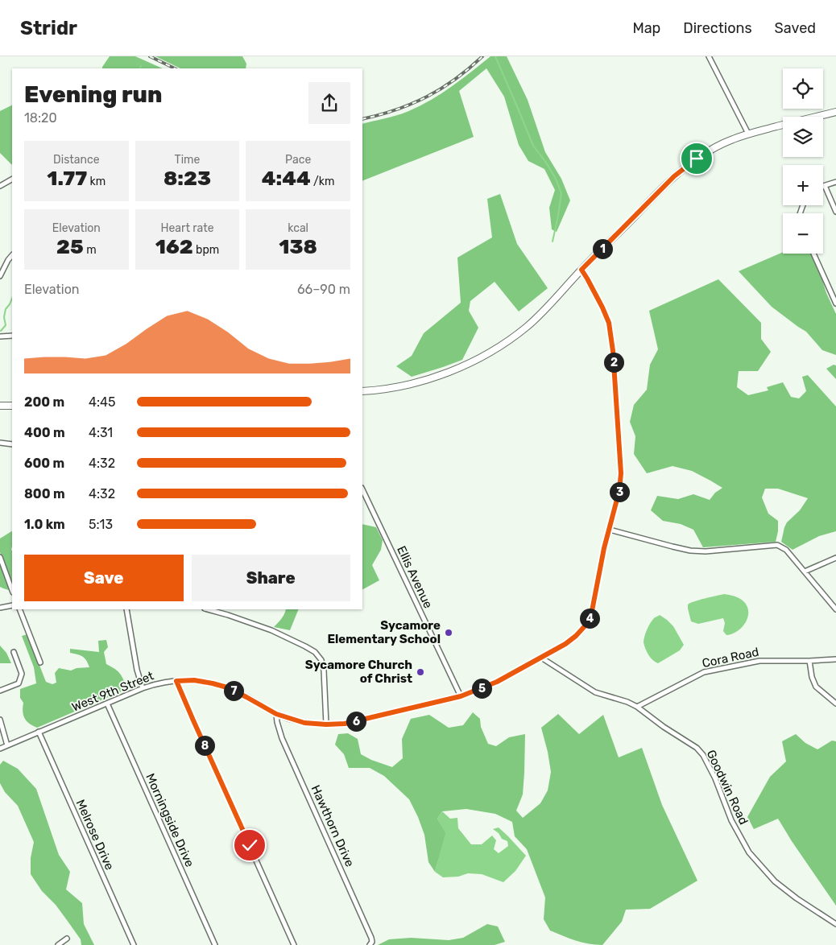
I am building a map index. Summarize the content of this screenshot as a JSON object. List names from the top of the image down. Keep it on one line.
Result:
{"streets":{"street":["Ellis Avenue","Cora Road","West 9th Street","Goodwin Road","Morningside Drive","Hawthorn Drive","Melrose Drive"]},"crossings":[["Ellis Avenue","West 9th Street"],["Cora Road","Goodwin Road"],["West 9th Street","Goodwin Road"],["West 9th Street","Morningside Drive"],["West 9th Street","Hawthorn Drive"],["West 9th Street","Melrose Drive"]],"places":["Sycamore Elementary School","Sycamore Church of Christ"],"page":{"header":"Stridr","nav":["Map","Directions","Saved"],"map_buttons":["+","−"],"heading":["Evening run","18:20"],"stats":[["Distance","1.77 km"],["Time","8:23"],["Pace","4:44 /km"],["Elevation","25 m"],["Heart rate","162 bpm"],["kcal","138"]],"pins":["1","2","3","4","5","7","6","8"],"chart":["Elevation","66–90 m"],"list":[{"name":"200 m","note":"4:45"},{"name":"400 m","note":"4:31"},{"name":"600 m","note":"4:32"},{"name":"800 m","note":"4:32"},{"name":"1.0 km","note":"5:13"}],"buttons":["Save","Share"]}}
